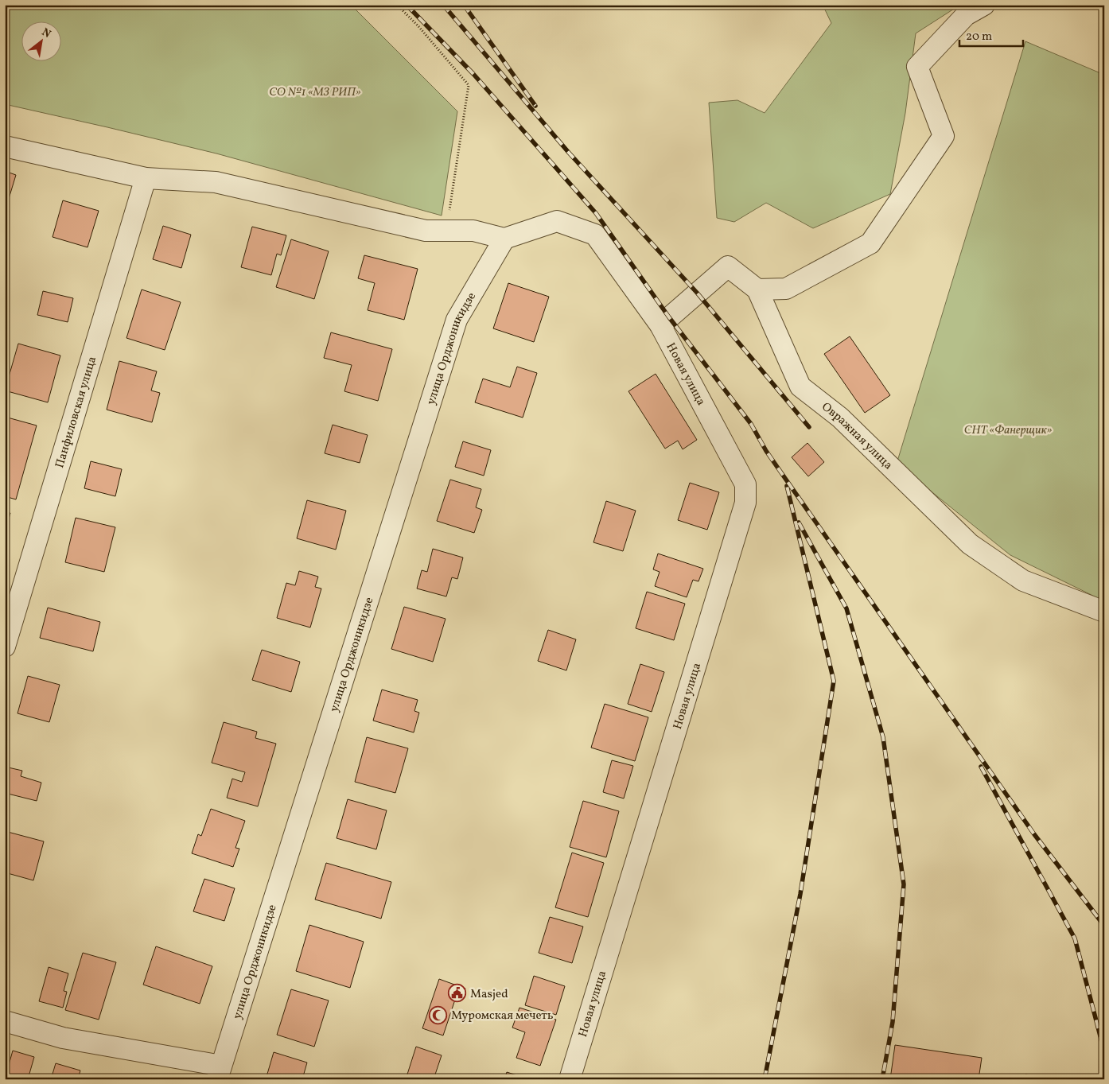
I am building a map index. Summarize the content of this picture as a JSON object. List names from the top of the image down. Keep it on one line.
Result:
{"streets":{"street":["улица Орджоникидзе","Новая улица","Панфиловская улица","Овражная улица"]},"crossings":[["улица Орджоникидзе","Новая улица"],["Новая улица","Овражная улица"]],"parks":["СО №1 «МЗ РИП»","СНТ «Фанерщик»"],"places":{"public building":["Masjed"],"mosque":["Муромская мечеть"]},"scale_bar":"20 m","north":"top right"}
